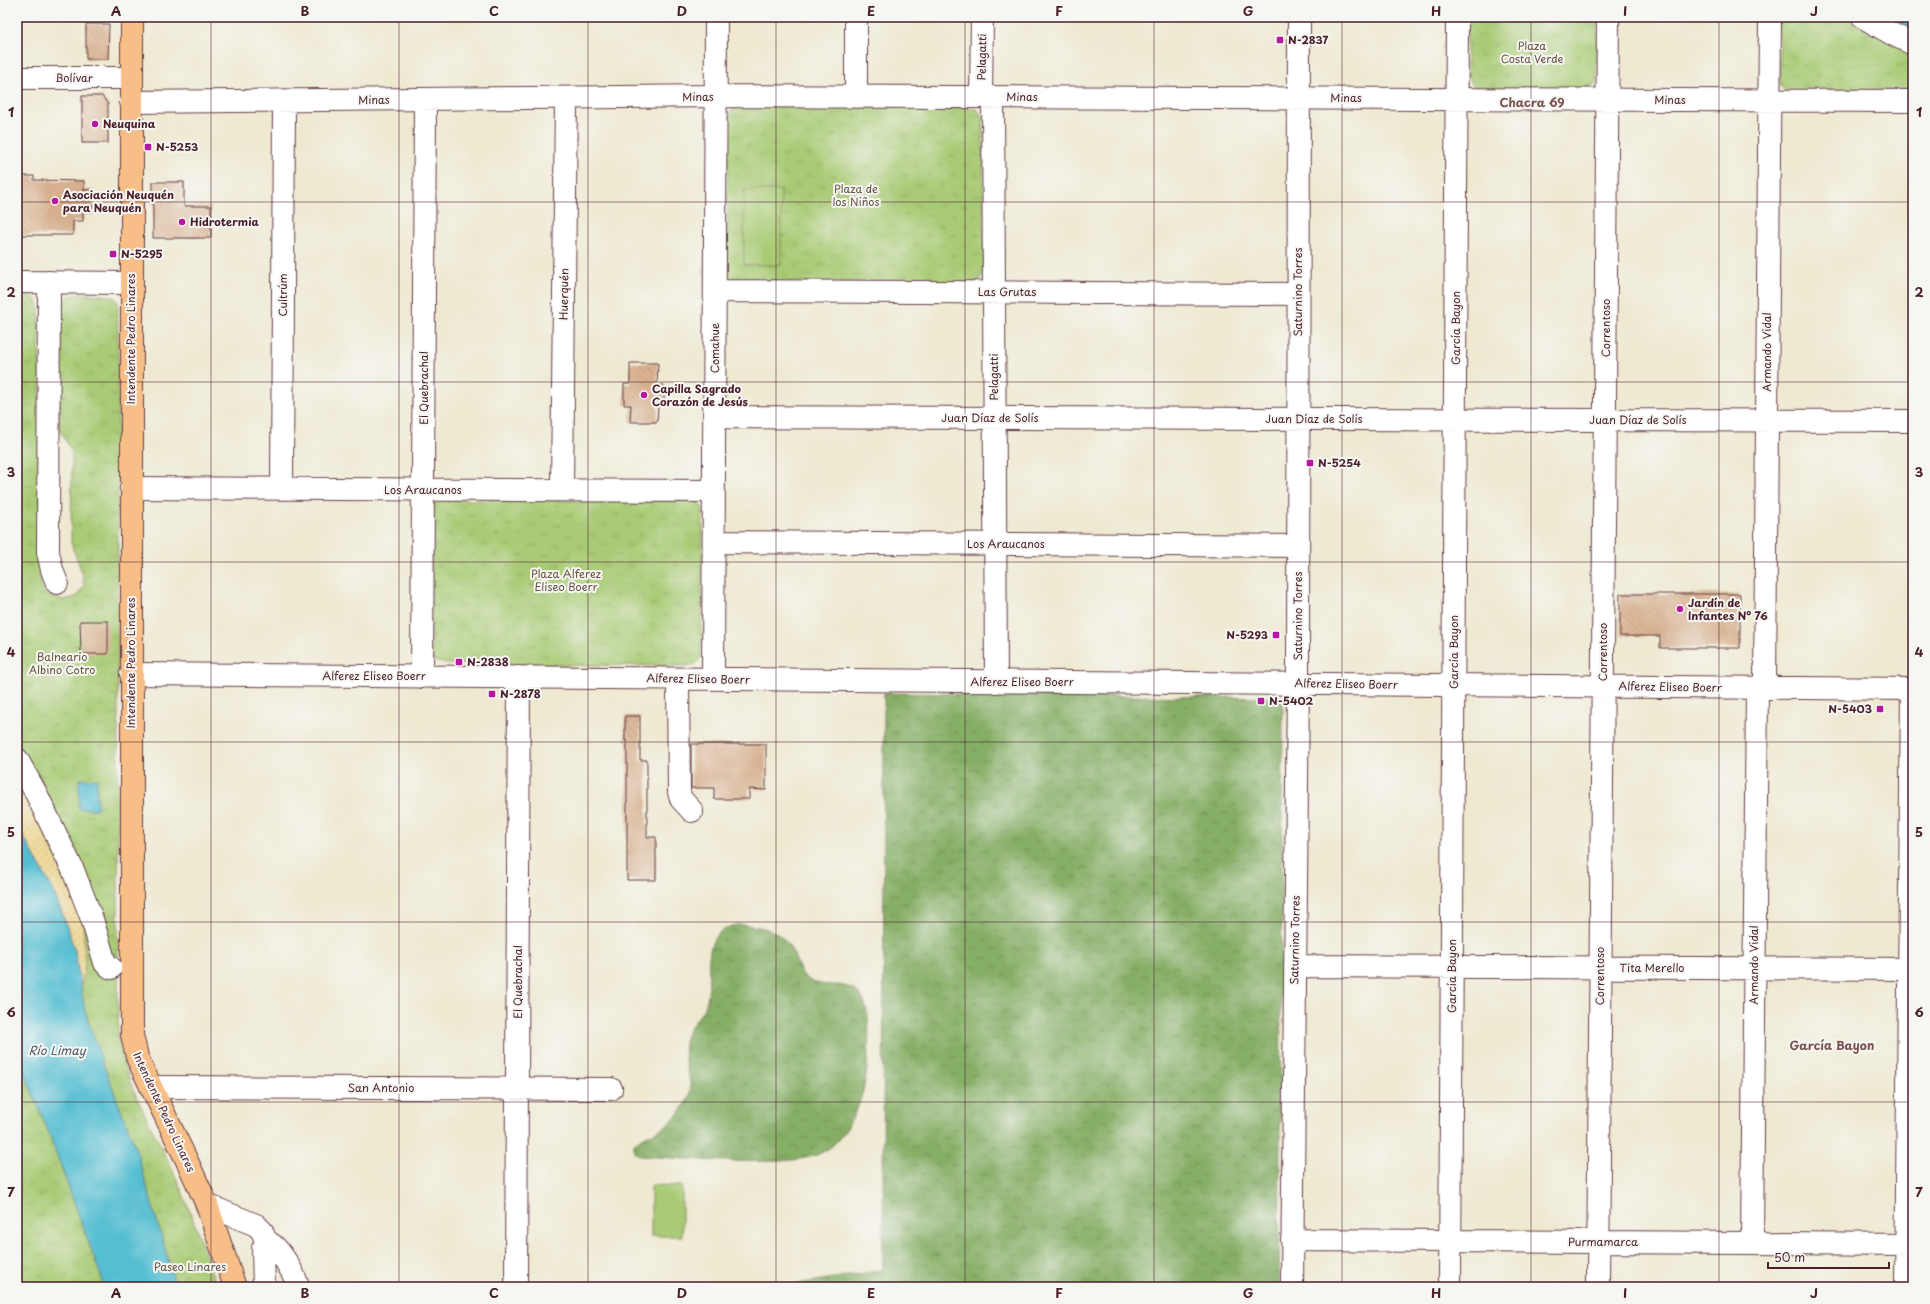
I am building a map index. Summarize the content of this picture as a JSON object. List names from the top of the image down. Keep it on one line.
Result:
{"streets":{"main road":["Intendente Pedro Linares"],"street":["Pelagatti","Bolívar","Minas","Las Grutas","Saturnino Torres","Huerquén","Cultrúm","García Bayon","Correntoso","Comahue","Armando Vidal","El Quebrachal","Juan Díaz de Solís","Los Araucanos","Alferez Eliseo Boerr","Tita Merello","San Antonio","Purmamarca"]},"crossings":[["Pelagatti","Minas"],["Pelagatti","Las Grutas"],["Pelagatti","Juan Díaz de Solís"],["Pelagatti","Los Araucanos"],["Pelagatti","Alferez Eliseo Boerr"],["Bolívar","Intendente Pedro Linares"],["Minas","Saturnino Torres"],["Minas","Huerquén"],["Minas","Cultrúm"],["Minas","García Bayon"],["Minas","Correntoso"],["Minas","Intendente Pedro Linares"],["Minas","Comahue"],["Minas","Armando Vidal"],["Minas","El Quebrachal"],["Las Grutas","Saturnino Torres"],["Las Grutas","Comahue"],["Saturnino Torres","Juan Díaz de Solís"],["Saturnino Torres","Los Araucanos"],["Saturnino Torres","Alferez Eliseo Boerr"],["Saturnino Torres","Tita Merello"],["Saturnino Torres","Purmamarca"],["Huerquén","Los Araucanos"],["Cultrúm","Los Araucanos"],["García Bayon","Juan Díaz de Solís"],["García Bayon","Alferez Eliseo Boerr"],["García Bayon","Tita Merello"],["García Bayon","Purmamarca"],["Correntoso","Juan Díaz de Solís"],["Correntoso","Alferez Eliseo Boerr"],["Correntoso","Tita Merello"],["Correntoso","Purmamarca"],["Intendente Pedro Linares","Los Araucanos"],["Intendente Pedro Linares","Alferez Eliseo Boerr"],["Intendente Pedro Linares","San Antonio"],["Comahue","Juan Díaz de Solís"],["Comahue","Los Araucanos"],["Comahue","Alferez Eliseo Boerr"],["Armando Vidal","Juan Díaz de Solís"],["Armando Vidal","Alferez Eliseo Boerr"],["Armando Vidal","Tita Merello"],["Armando Vidal","Purmamarca"],["El Quebrachal","Los Araucanos"],["El Quebrachal","Alferez Eliseo Boerr"],["El Quebrachal","San Antonio"]],"districts":["Chacra 69","García Bayon"],"water":["Río Limay"],"parks":["Plaza Costa Verde","Plaza de los Niños","Plaza Alferez Eliseo Boerr","Balneario Albino Cotro","Paseo Linares"],"places":{"transit":["N-2837","N-5253","N-5295","N-5254","N-5293","N-2838","N-2878","N-5402","N-5403"],"other":["Neuquina","Asociación Neuquén para Neuquén","Hidrotermia","Capilla Sagrado Corazón de Jesús","Jardín de Infantes N° 76"]},"scale_bar":"50 m","grid":{"columns":["A","B","C","D","E","F","G","H","I","J"],"rows":["1","2","3","4","5","6","7"]}}
